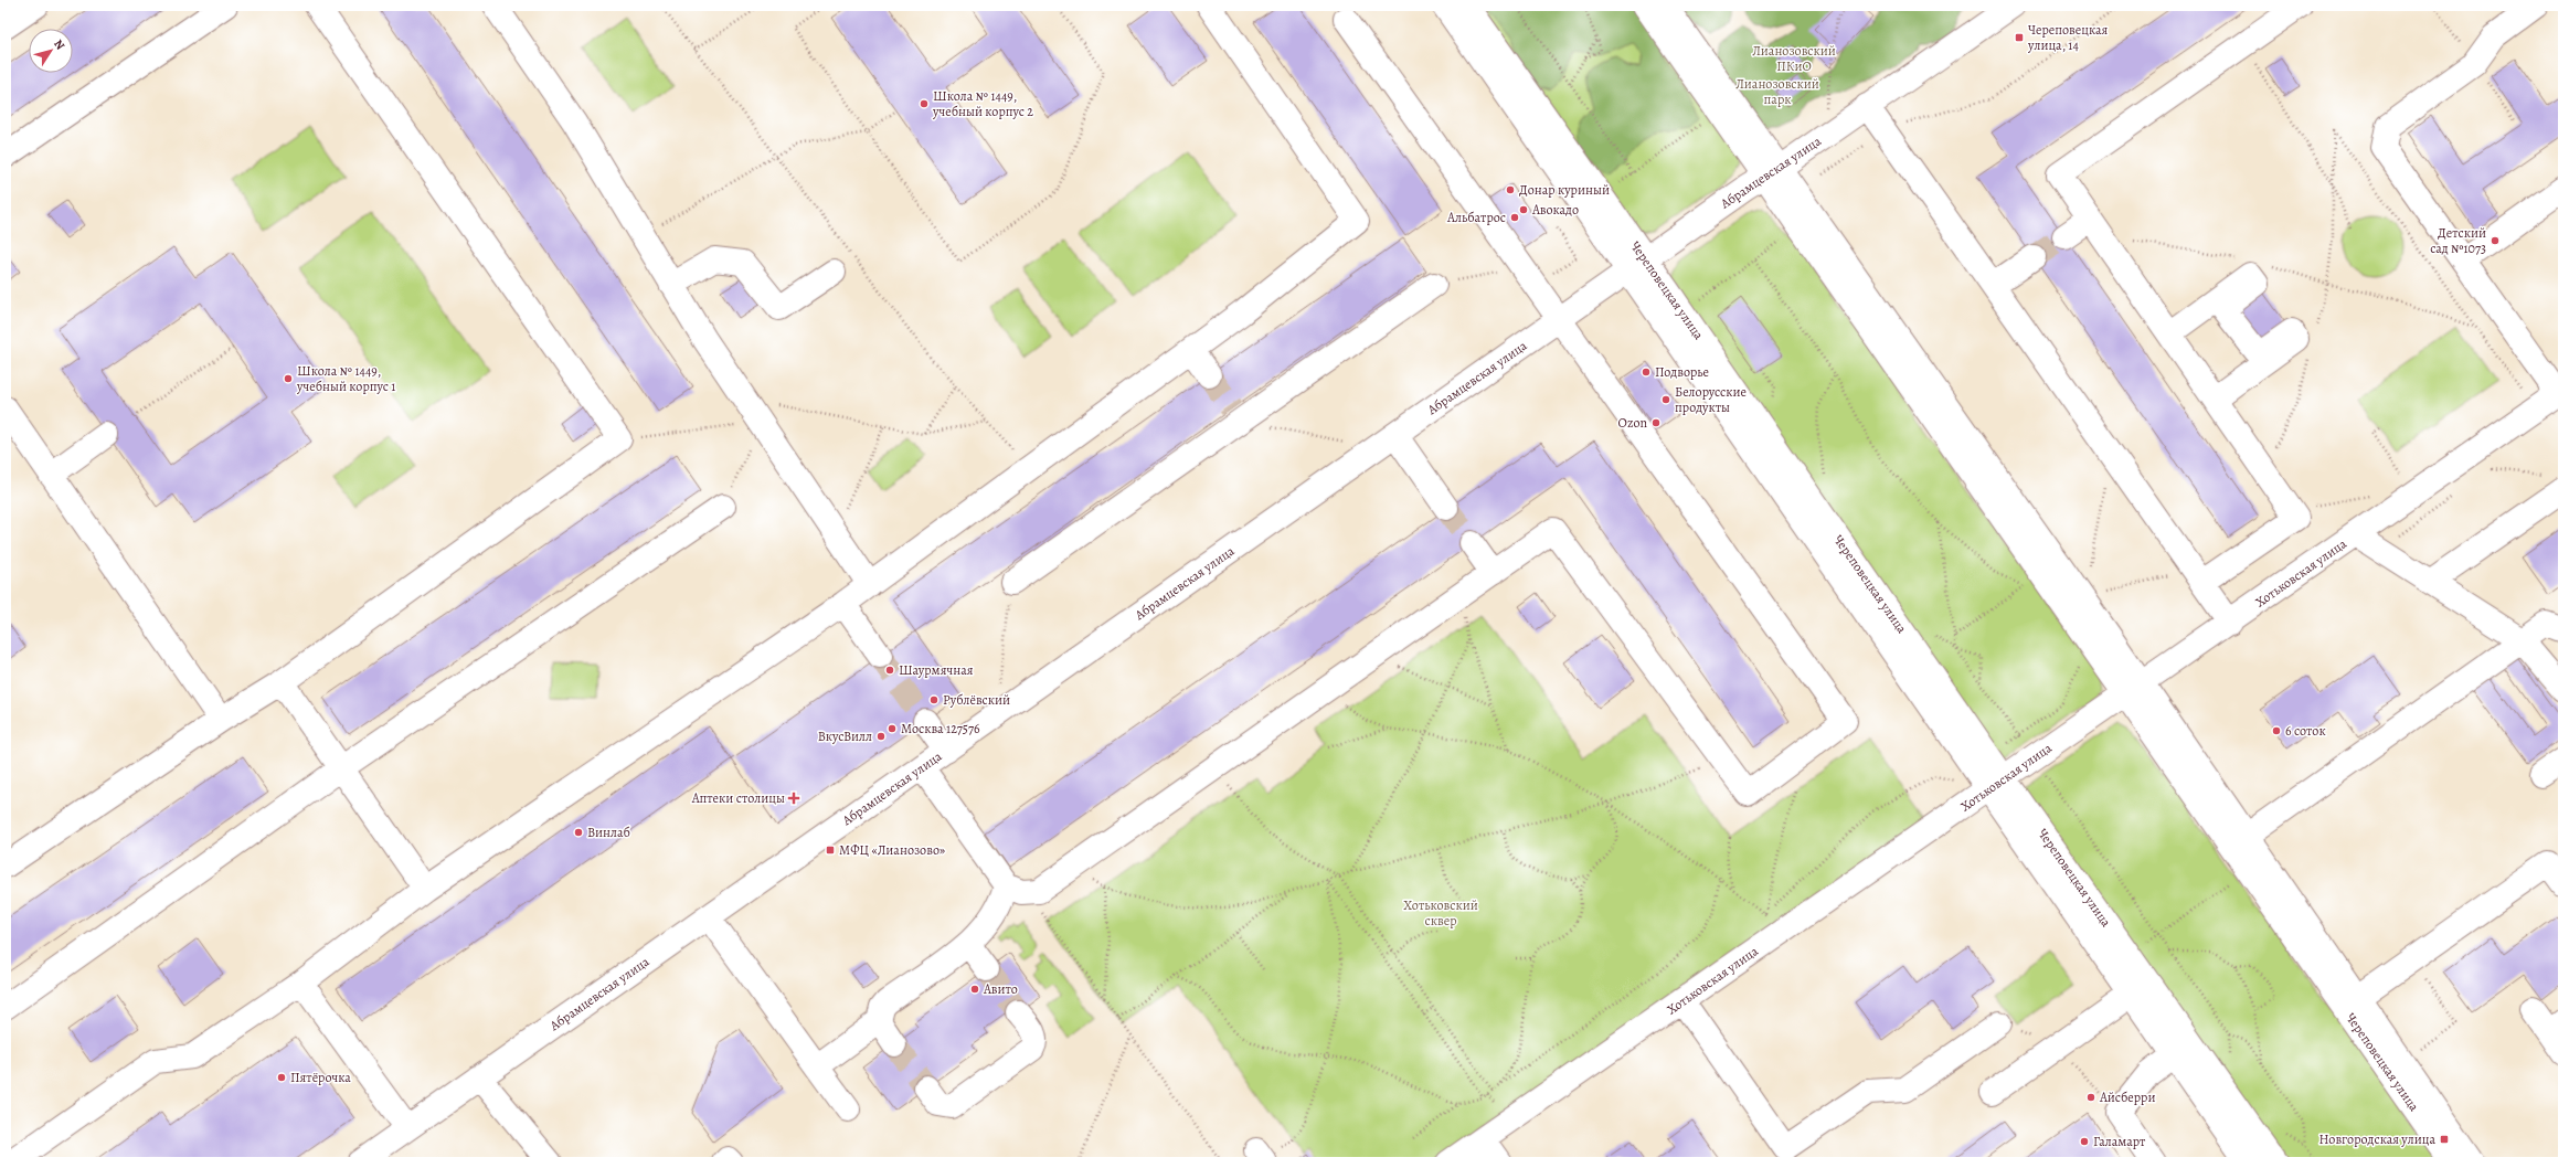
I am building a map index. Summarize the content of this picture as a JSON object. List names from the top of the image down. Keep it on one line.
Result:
{"streets":{"street":["Абрамцевская улица","Череповецкая улица","Хотьковская улица"]},"crossings":[["Абрамцевская улица","Череповецкая улица"],["Череповецкая улица","Хотьковская улица"]],"parks":["Лианозовский ПКиО","Лианозовский парк","Хотьковский сквер"],"places":{"transit":["Череповецкая улица, 14","МФЦ «Лианозово»","Новгородская улица"],"other":["Школа № 1449, учебный корпус 2","Донар куриный","Авокадо","Альбатрос","Детский сад №1073","Подворье","Школа № 1449, учебный корпус 1","Белорусские продукты","Ozon","Шаурмячная","Рублёвский","Москва 127576","6 соток","ВкусВилл","Винлаб","Авито","Пятёрочка","Айсберри","Галамарт"],"health":["Аптеки столицы"]},"north":"top right"}
